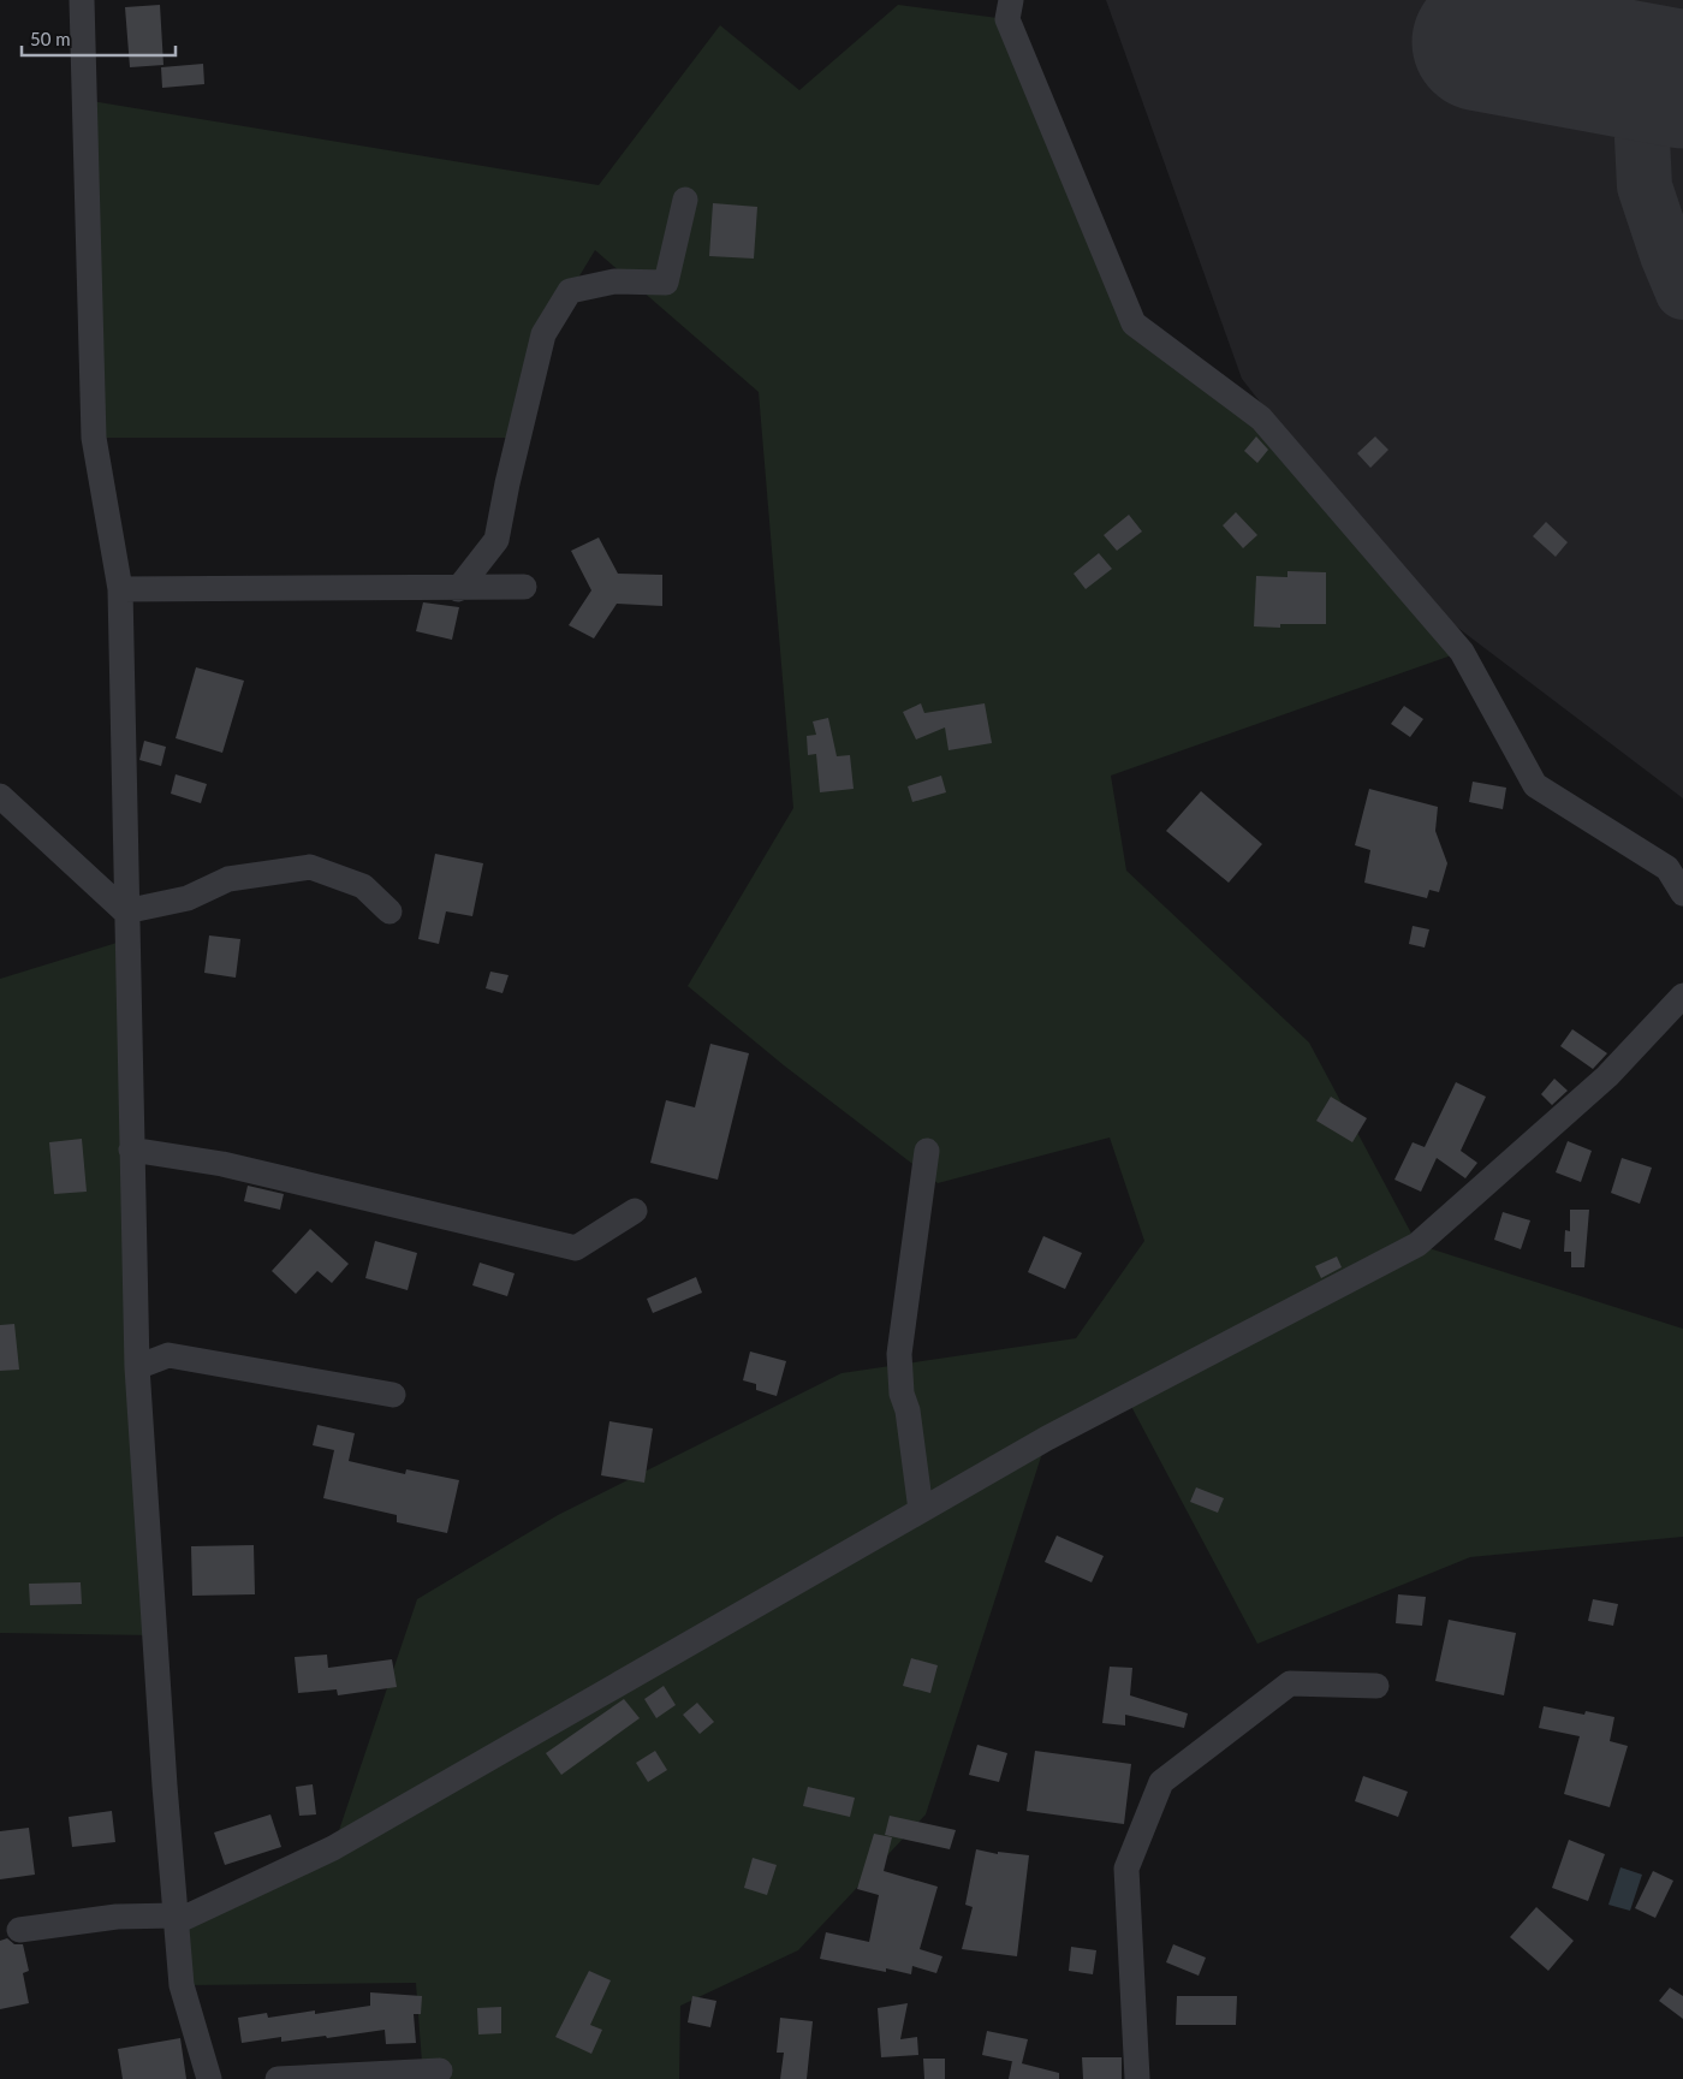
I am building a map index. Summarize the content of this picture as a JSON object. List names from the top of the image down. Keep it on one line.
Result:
{"scale_bar":"50 m"}
